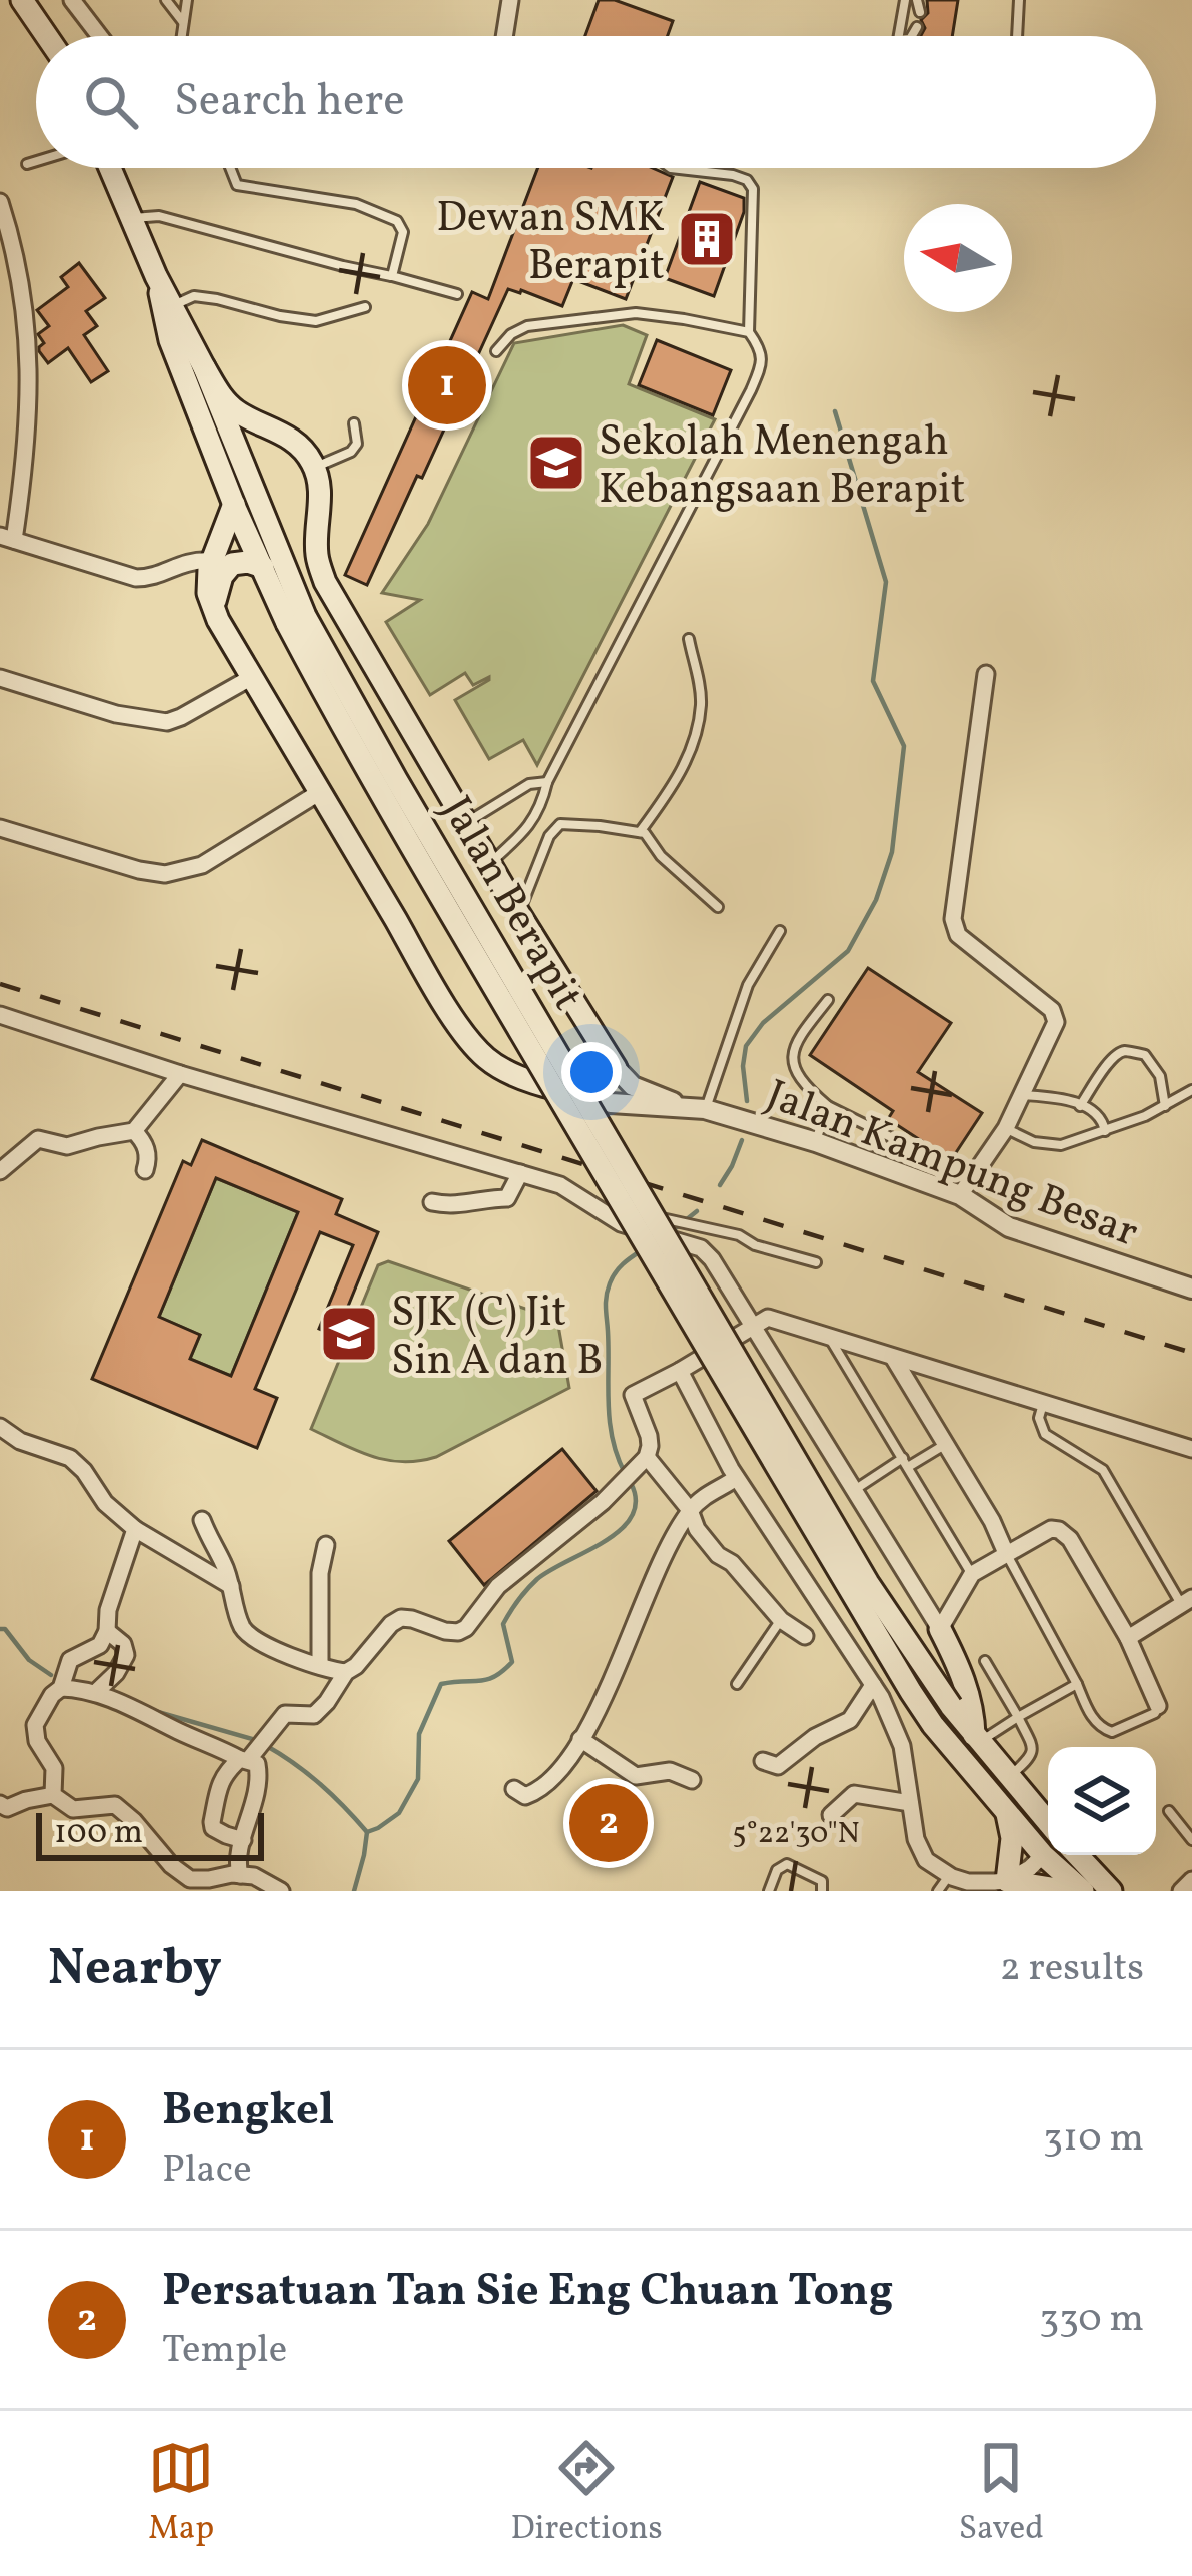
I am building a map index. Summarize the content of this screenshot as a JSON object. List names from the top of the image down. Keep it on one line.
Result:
{"streets":{"main road":["Jalan Berapit"],"street":["Jalan Kampung Besar"]},"places":{"building":["Dewan SMK Berapit"],"school or university":["Sekolah Menengah Kebangsaan Berapit","SJK (C) Jit Sin A dan B"]},"scale_bar":"100 m","north":"left","page":{"search":"Search here","pins":["1","2"],"scale":"100 m","heading":["Nearby","2 results"],"list":[{"mark":"1","name":"Bengkel","note":"Place","value":"310 m"},{"mark":"2","name":"Persatuan Tan Sie Eng Chuan Tong","note":"Temple","value":"330 m"}],"nav":["Map","Directions","Saved"]},"coordinates":["5°22'30\"N"]}
